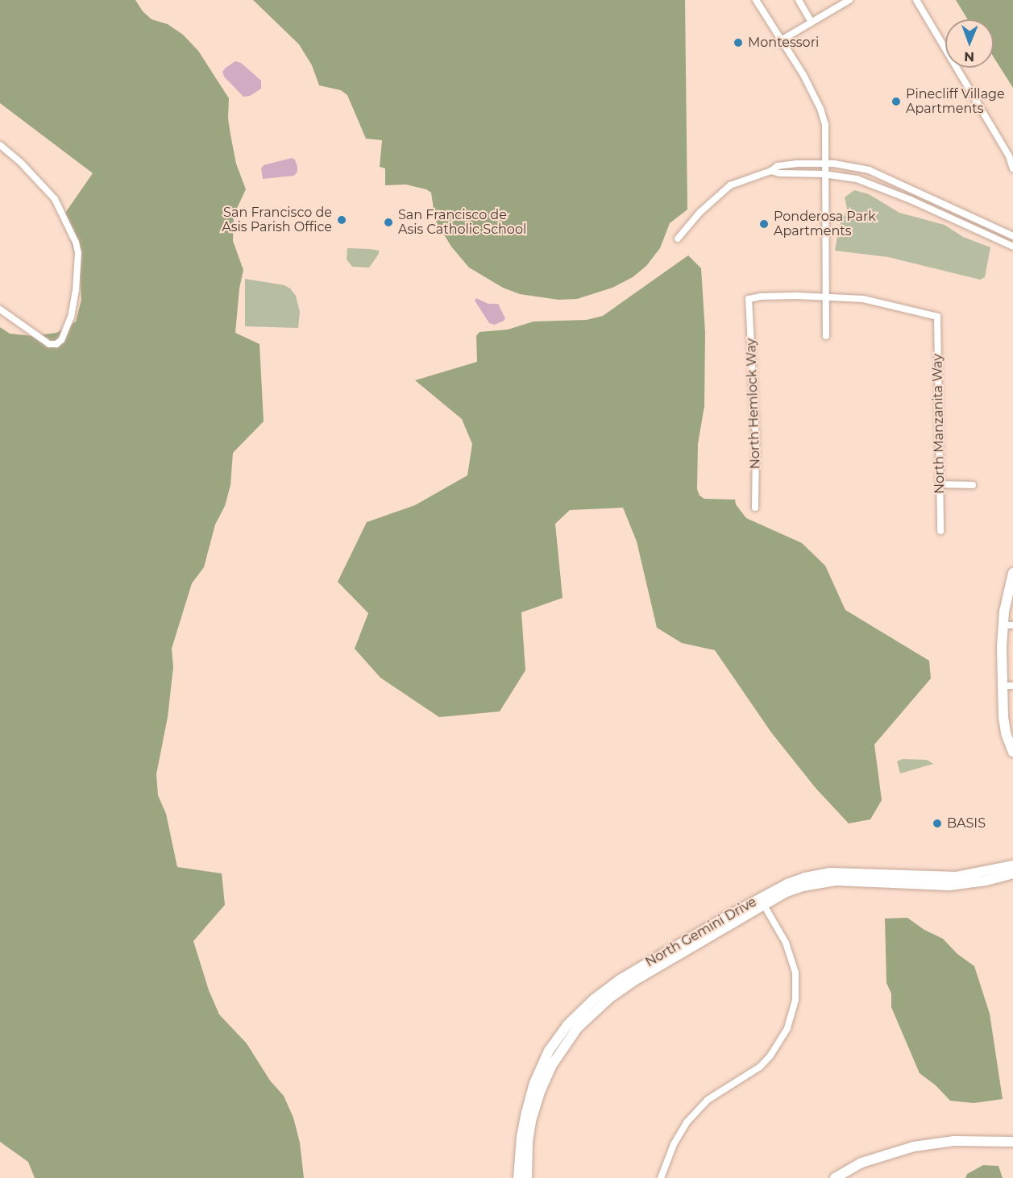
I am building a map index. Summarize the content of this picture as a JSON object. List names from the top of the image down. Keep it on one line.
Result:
{"streets":{"street":["North Hemlock Way","North Manzanita Way","North Gemini Drive"]},"crossings":[["North Hemlock Way","North Manzanita Way"]],"places":["Montessori","Pinecliff Village Apartments","San Francisco de Asis Parish Office","San Francisco de Asis Catholic School","Ponderosa Park Apartments","BASIS"],"north":"bottom"}
